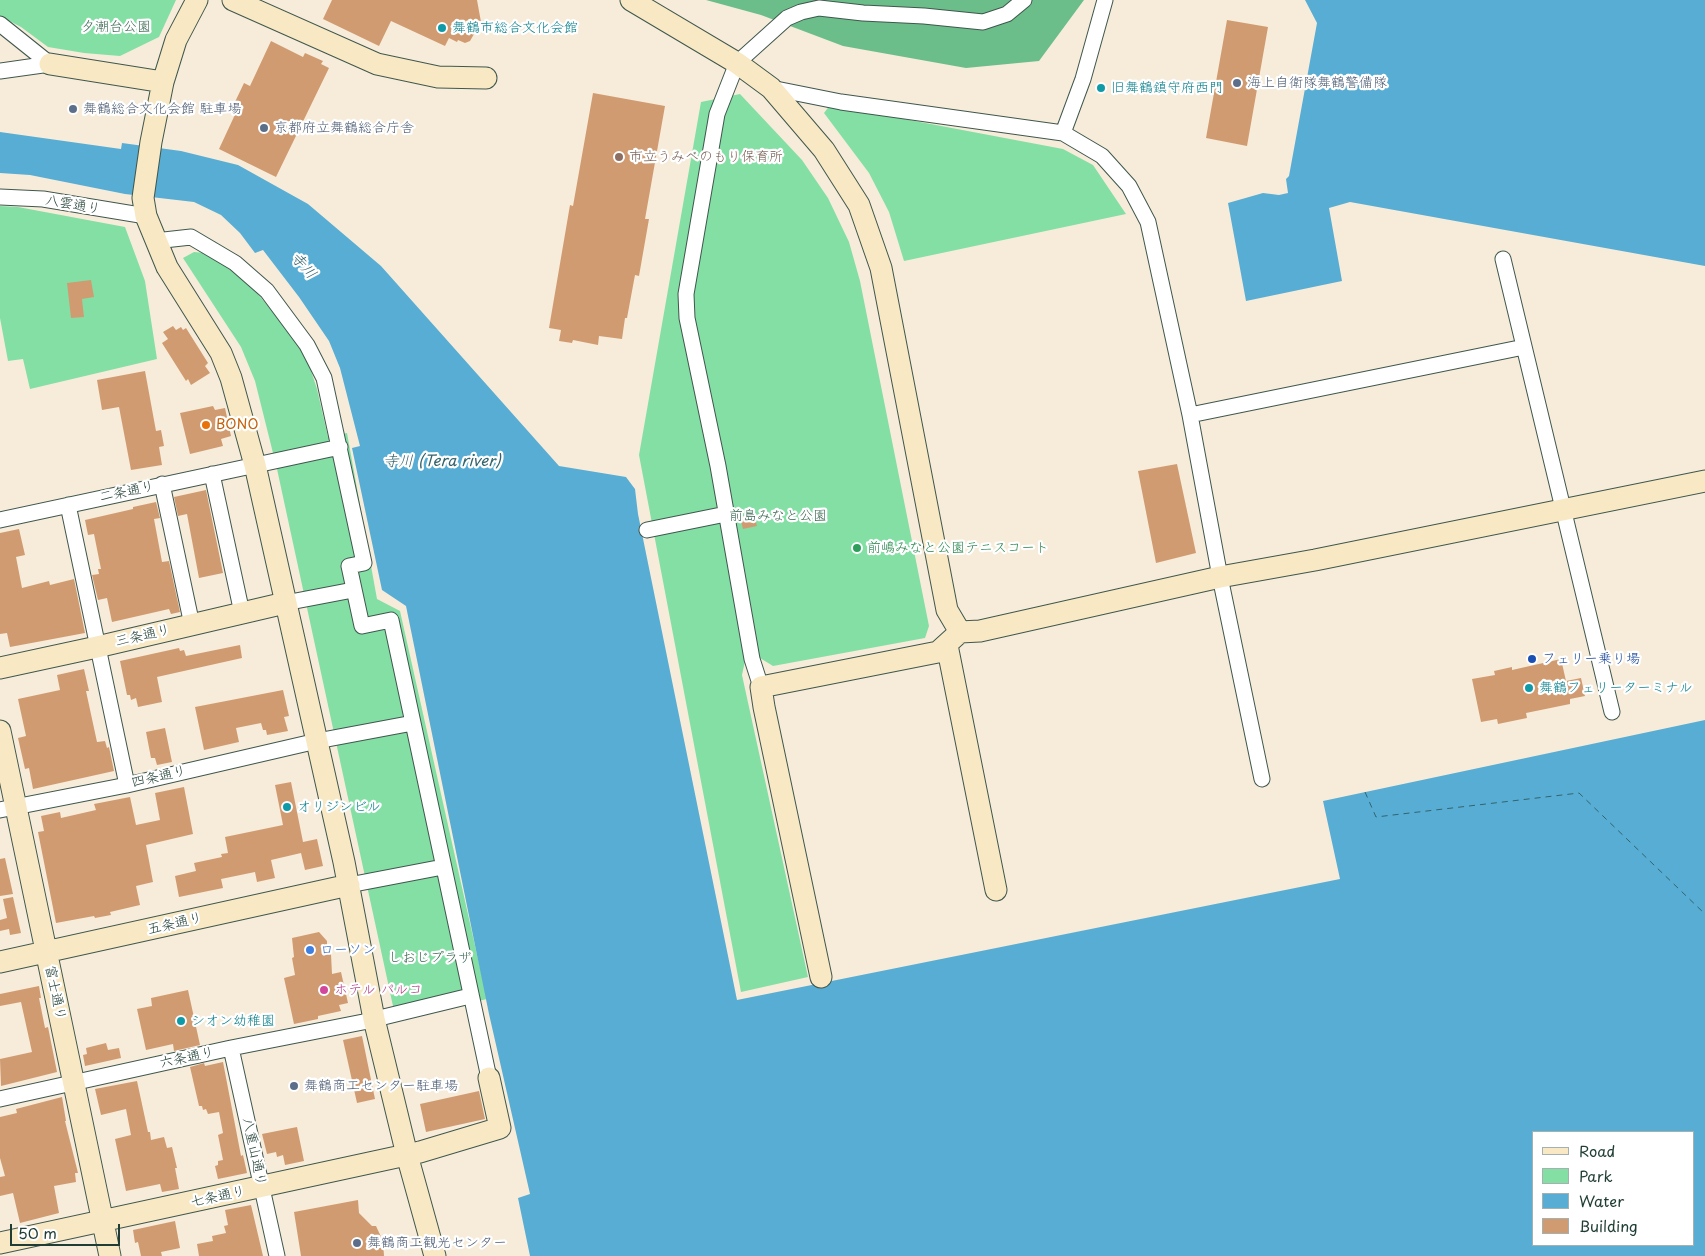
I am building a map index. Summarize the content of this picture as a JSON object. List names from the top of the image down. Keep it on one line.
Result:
{"streets":{"street":["八雲通り","二条通り","三条通り","四条通り","五条通り","富士通り","六条通り","八重山通り","七条通り"]},"crossings":[["四条通り","富士通り"],["五条通り","富士通り"],["富士通り","六条通り"],["富士通り","七条通り"],["六条通り","八重山通り"],["八重山通り","七条通り"]],"water":["寺川","寺川 (Tera river)"],"parks":["夕潮台公園","前島みなと公園","しおじプラザ"],"places":["舞鶴市総合文化会館","海上自衛隊舞鶴警備隊","旧舞鶴鎮守府西門","舞鶴総合文化会館 駐車場","京都府立舞鶴総合庁舎","市立うみべのもり保育所","BONO","前嶋みなと公園テニスコート","フェリー乗り場","舞鶴フェリーターミナル","オリジンビル","ローソン","ホテル パルコ","シオン幼稚園","舞鶴商工センター駐車場","舞鶴商工観光センター"],"legend":["Road","Park","Water","Building"],"scale_bar":"50 m"}
